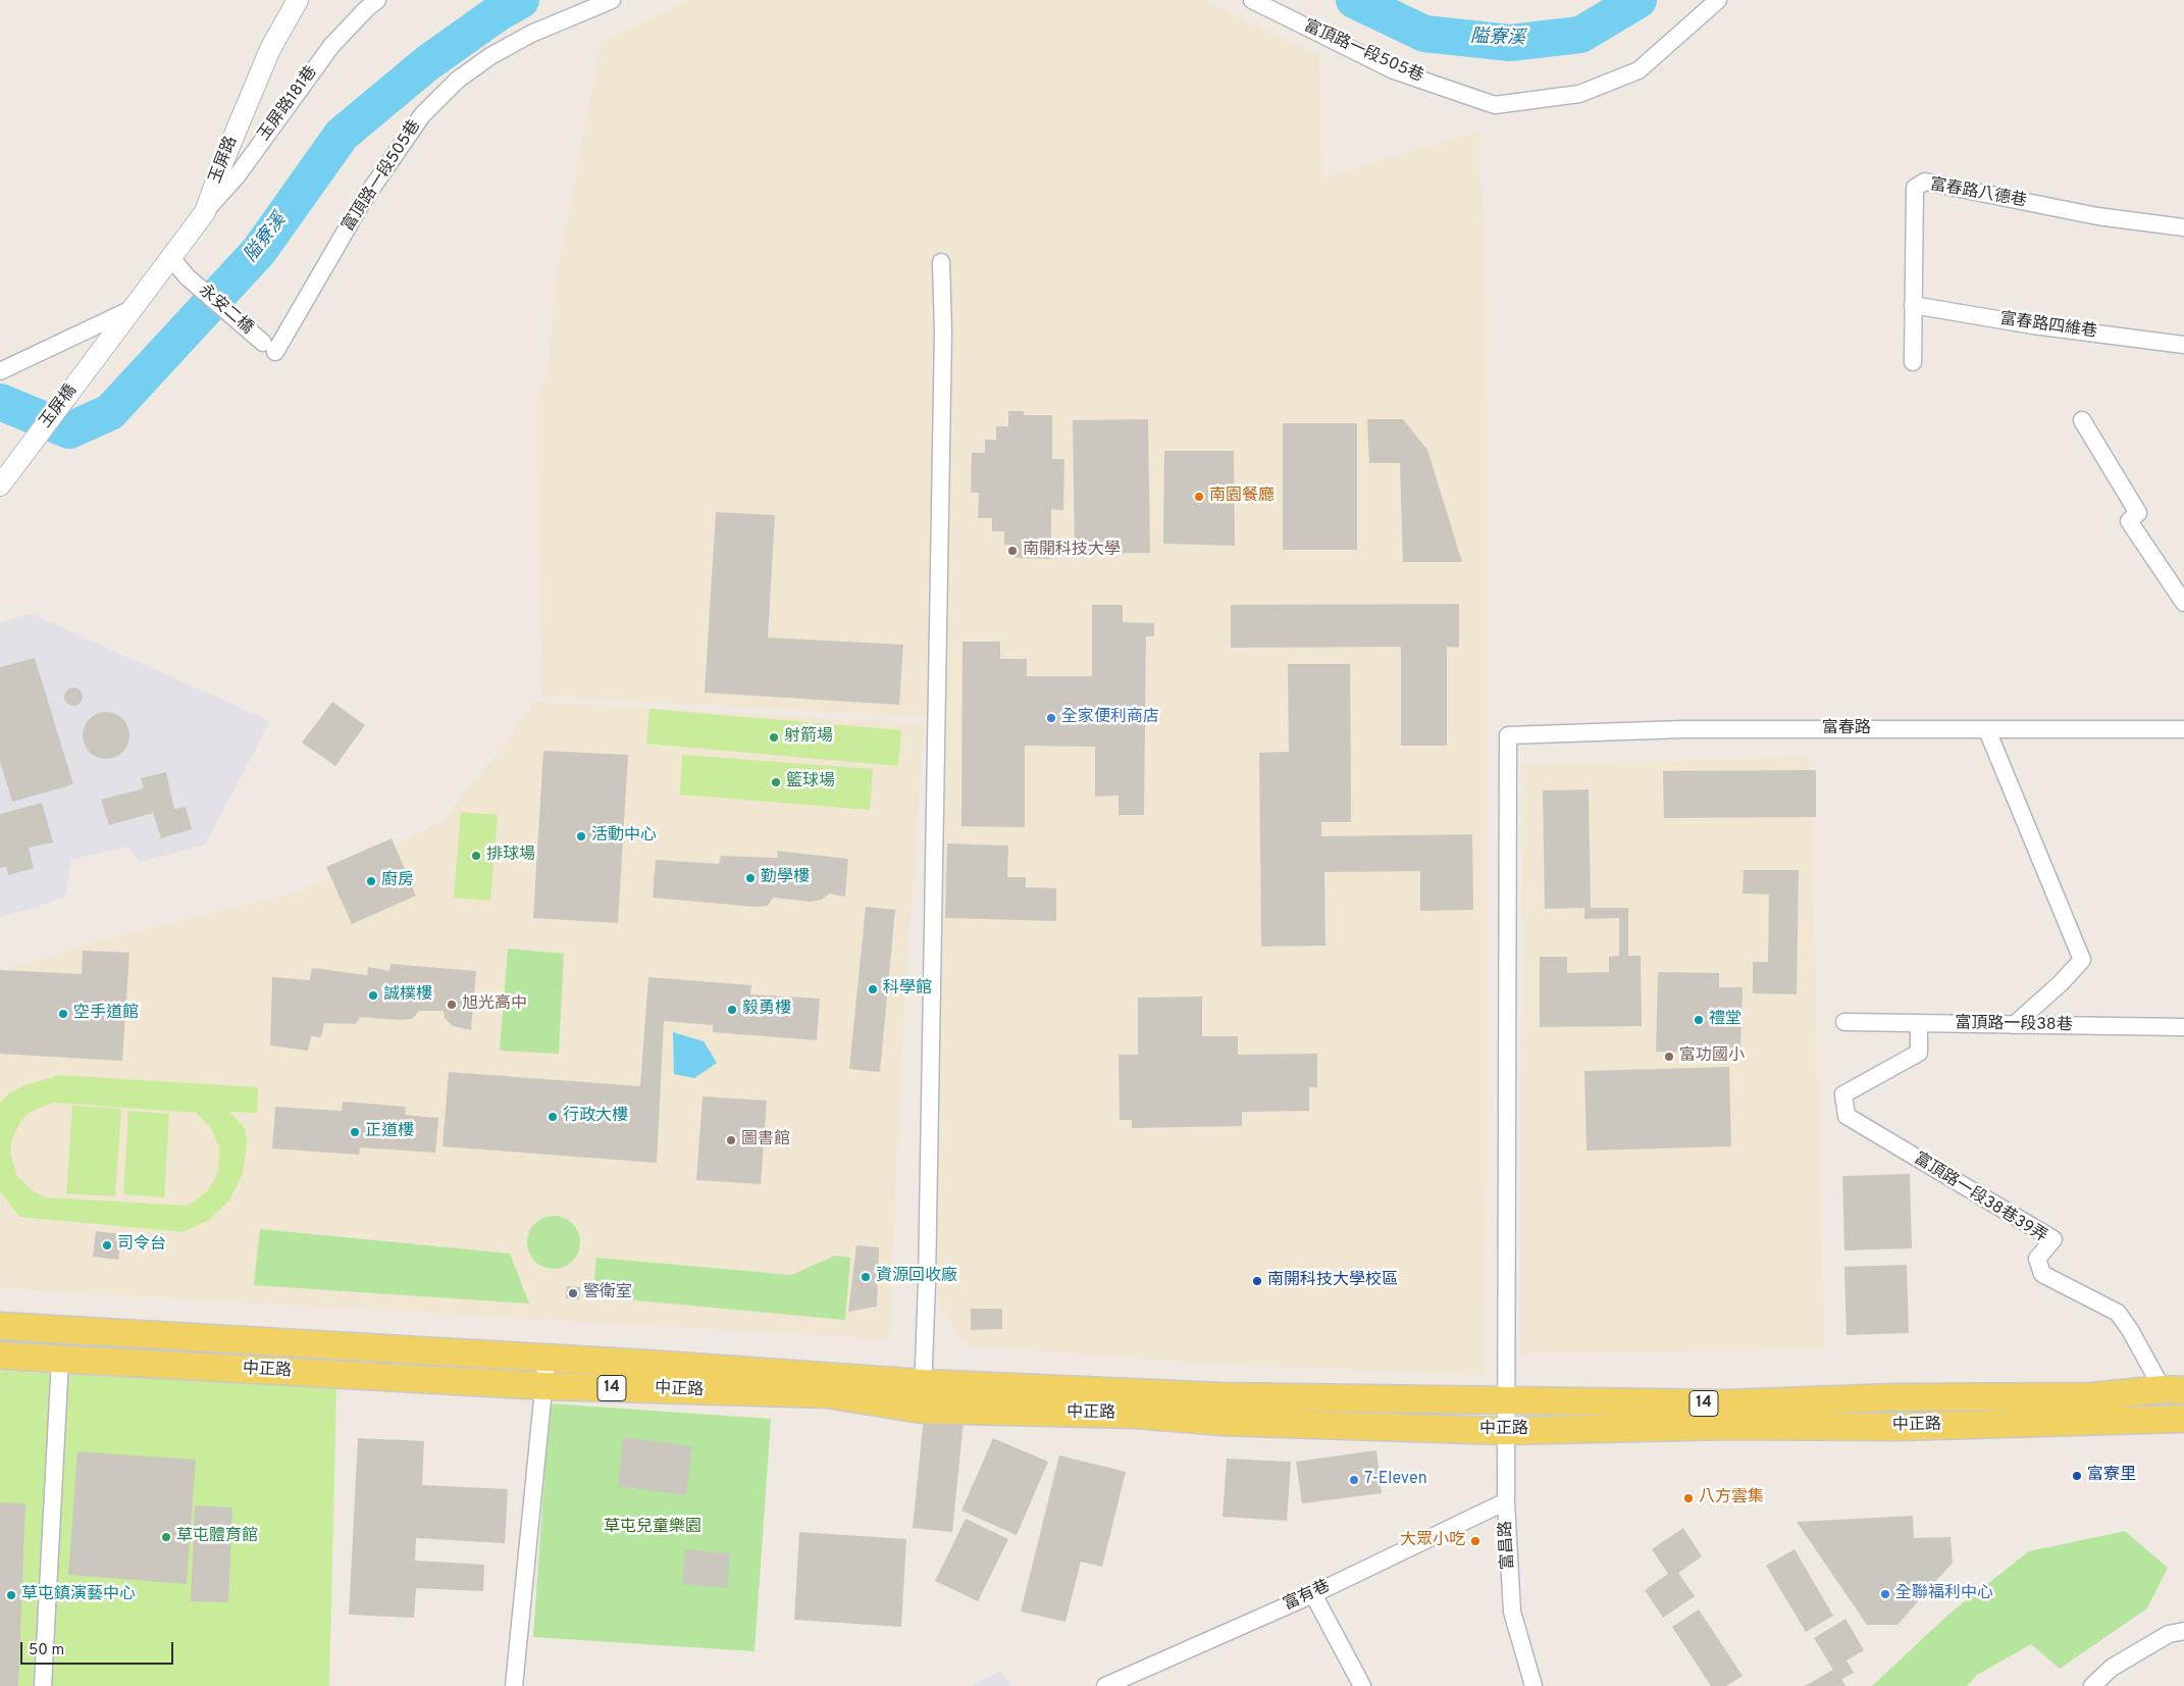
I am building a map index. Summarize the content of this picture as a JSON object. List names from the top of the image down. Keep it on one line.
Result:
{"streets":{"main road":["中正路","14"],"street":["富頂路一段505巷","玉屏路181巷","玉屏路","富春路八德巷","永安二橋","富春路四維巷","玉屏橋","富春路","富頂路一段38巷","富頂路一段38巷39弄","富昌路","富有巷"]},"crossings":[["富頂路一段505巷","永安二橋"],["玉屏路181巷","玉屏路"],["玉屏路","永安二橋"],["玉屏路","玉屏橋"],["富春路八德巷","富春路四維巷"],["富春路","富昌路"],["富頂路一段38巷","富頂路一段38巷39弄"],["富頂路一段38巷39弄","中正路"],["中正路","富昌路"],["富昌路","富有巷"]],"water":["隘寮溪"],"parks":["草屯兒童樂園"],"places":["南園餐廳","南開科技大學","全家便利商店","射箭場","籃球場","活動中心","排球場","勤學樓","廚房","科學館","誠樸樓","旭光高中","毅勇樓","空手道館","禮堂","富功國小","行政大樓","正道樓","圖書館","司令台","資源回收廠","南開科技大學校區","警衛室","富寮里","7-Eleven","八方雲集","草屯體育館","大眾小吃","全聯福利中心","草屯鎮演藝中心"],"scale_bar":"50 m"}
